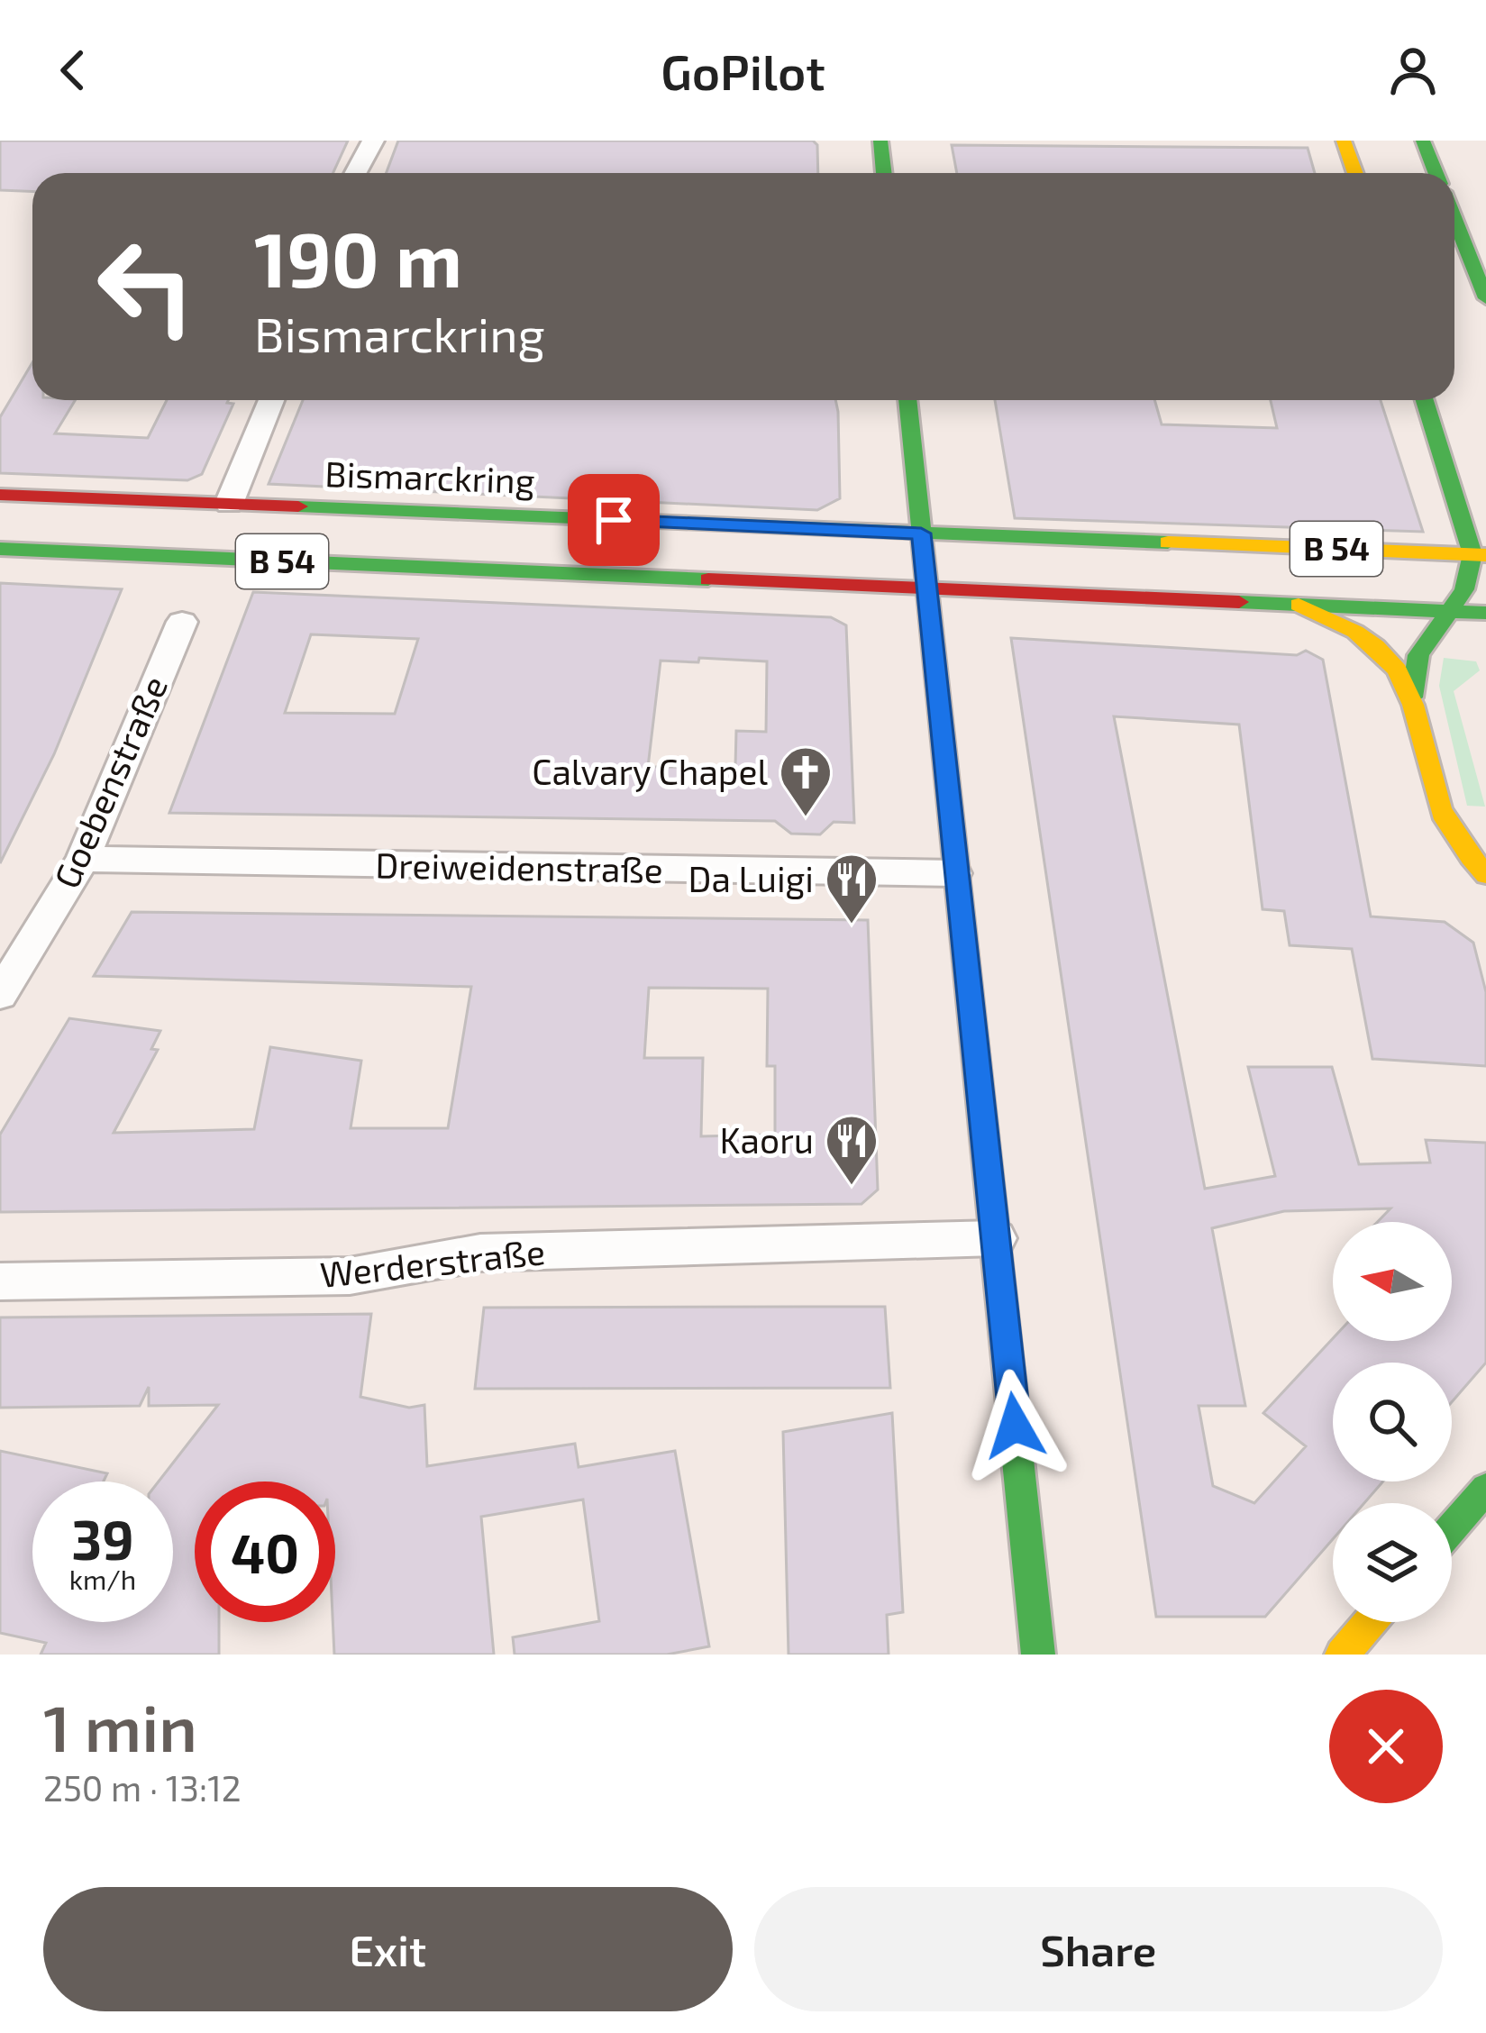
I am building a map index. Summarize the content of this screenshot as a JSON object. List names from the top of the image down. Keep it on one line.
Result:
{"streets":{"main road":["Bismarckring","B 54"],"street":["Goebenstraße","Dreiweidenstraße","Werderstraße"]},"crossings":[["Bismarckring","B 54"],["Goebenstraße","Dreiweidenstraße"]],"places":{"church":["Calvary Chapel"],"restaurant":["Da Luigi","Kaoru"]},"north":"left","page":{"header":"GoPilot","turn":["190 m","Bismarckring"],"speed":"39 km/h","limit":"40","heading":["1 min","250 m · 13:12"],"buttons":["Exit","Share"]}}
